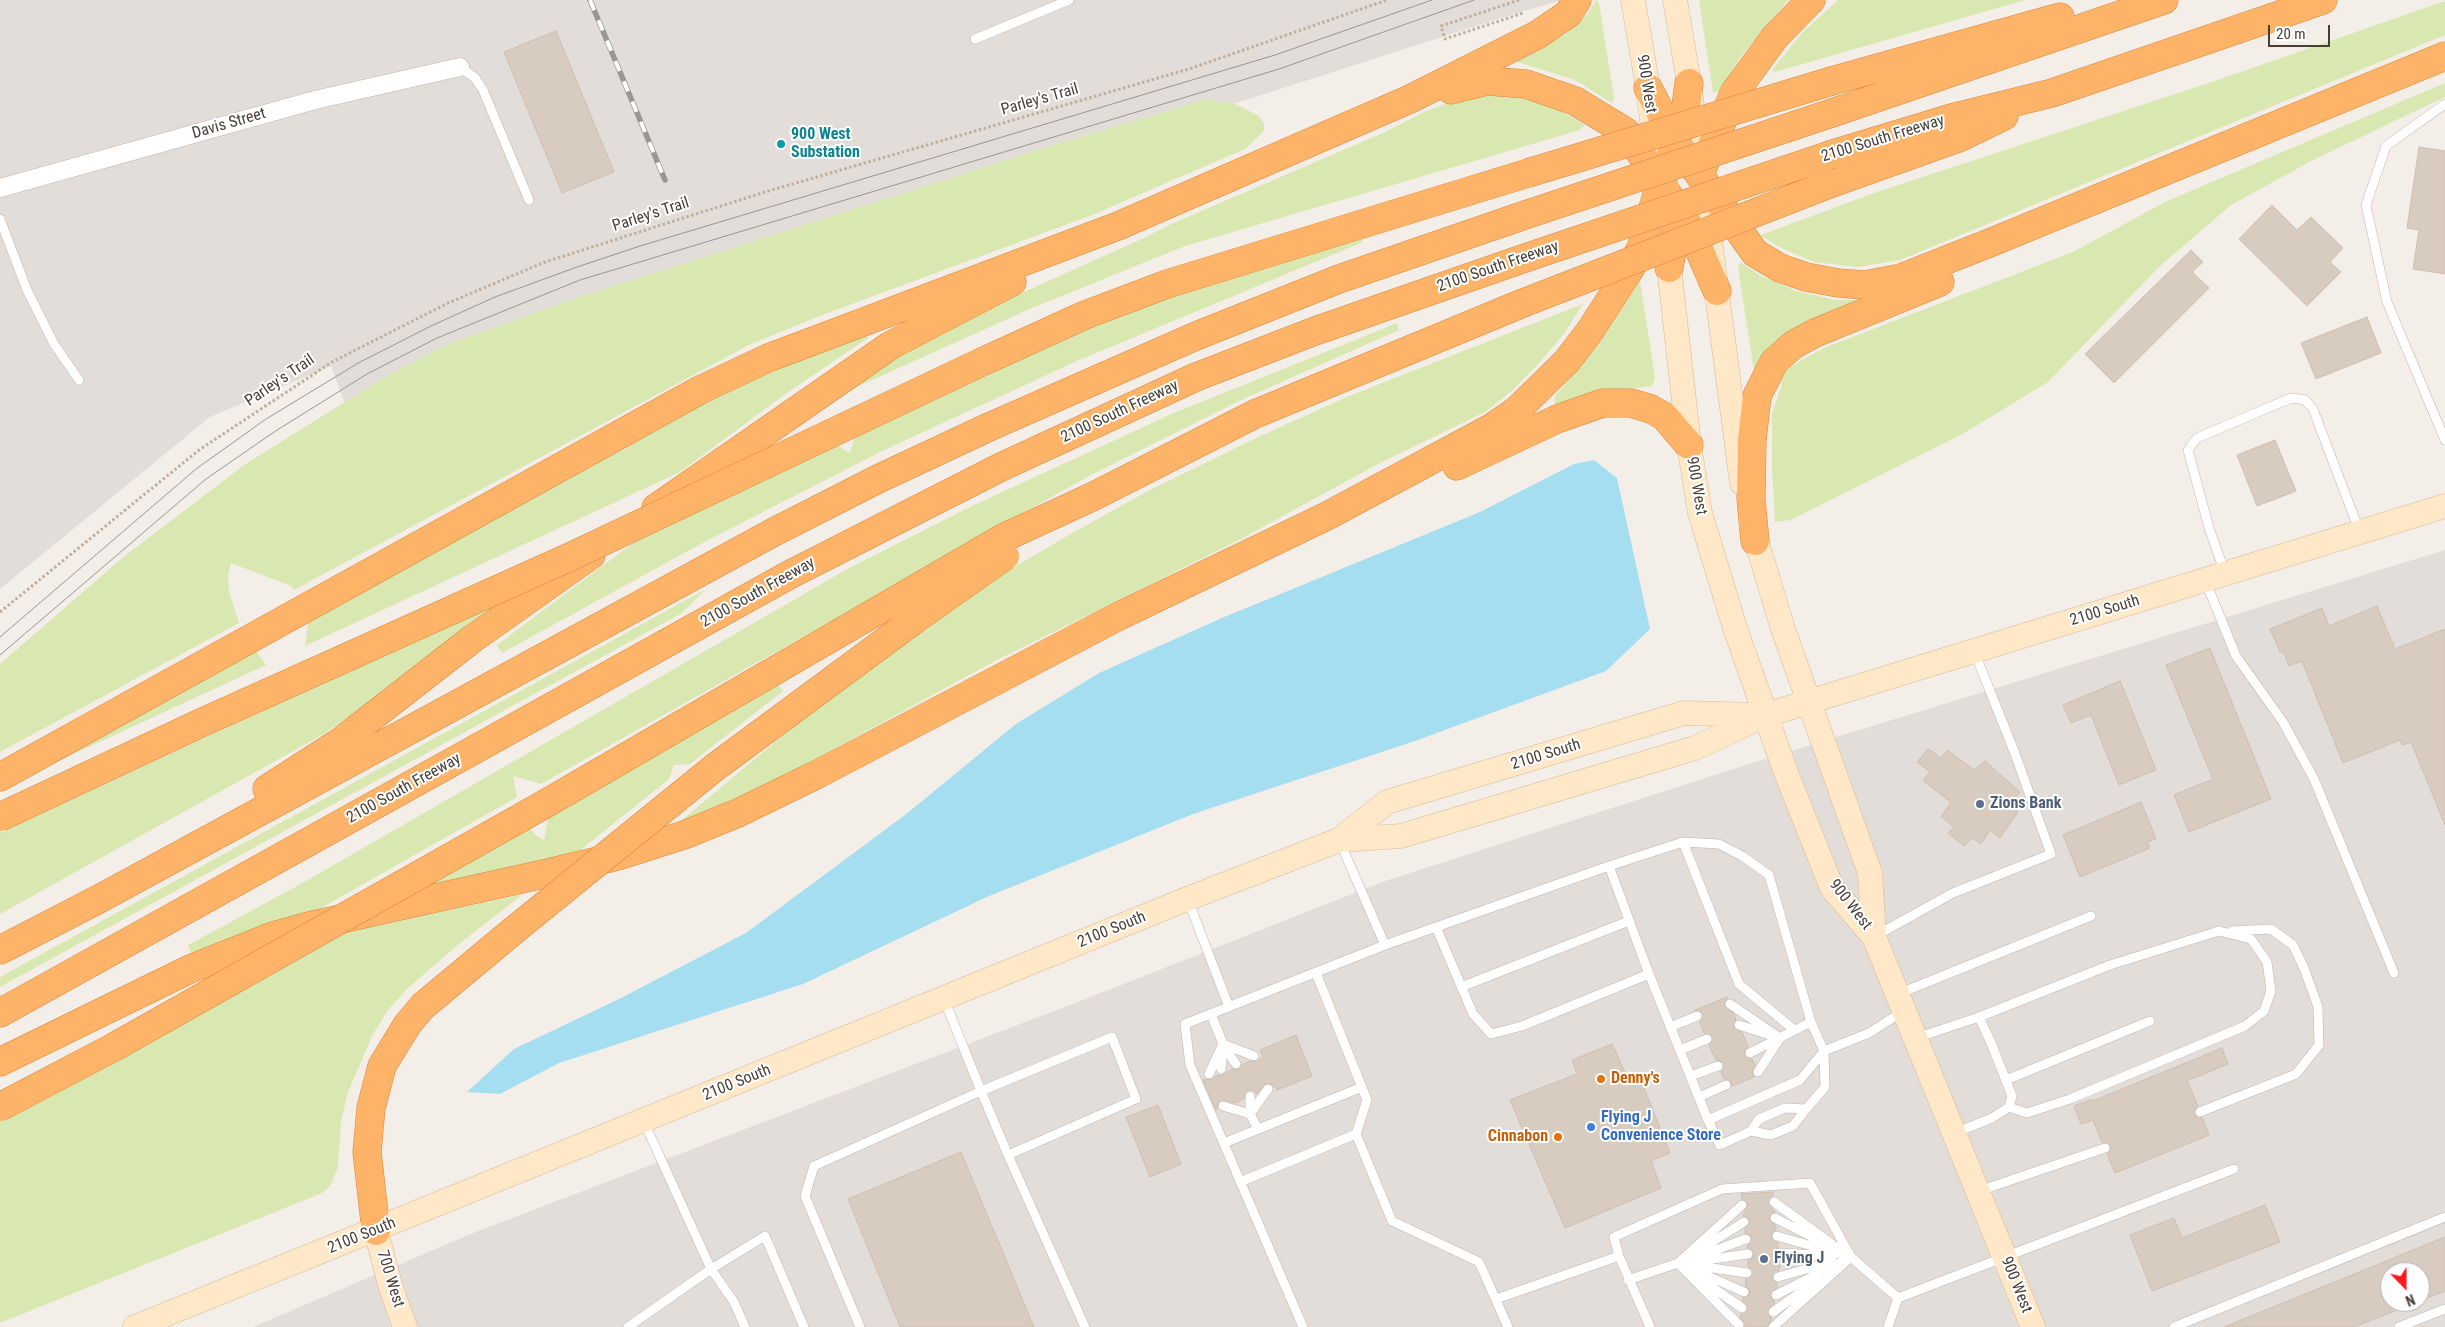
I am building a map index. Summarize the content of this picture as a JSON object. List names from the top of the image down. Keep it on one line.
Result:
{"streets":{"highway":["2100 South Freeway"],"main road":["900 West","2100 South","700 West"],"street":["Davis Street"],"path":["Parley's Trail"]},"crossings":[["900 West","2100 South"],["2100 South","700 West"]],"places":["900 West Substation","Zions Bank","Denny's","Flying J Convenience Store","Cinnabon","Flying J"],"scale_bar":"20 m","north":"bottom"}
